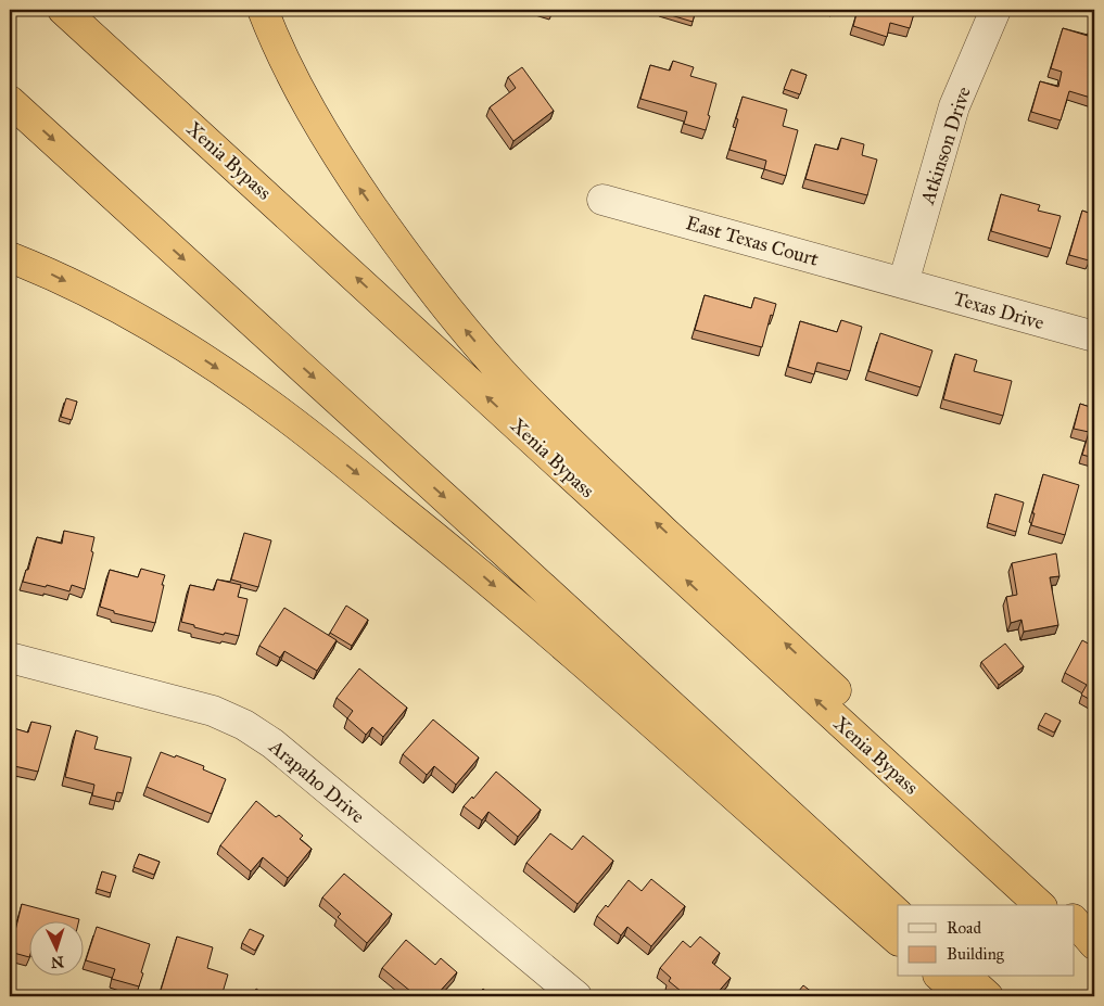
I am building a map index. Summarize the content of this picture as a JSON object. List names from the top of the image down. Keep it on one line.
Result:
{"streets":{"highway":["Xenia Bypass"],"street":["Atkinson Drive","East Texas Court","Texas Drive","Arapaho Drive"]},"crossings":[["Atkinson Drive","East Texas Court"],["Atkinson Drive","Texas Drive"],["East Texas Court","Texas Drive"]],"legend":["Road","Building"],"north":"bottom"}
